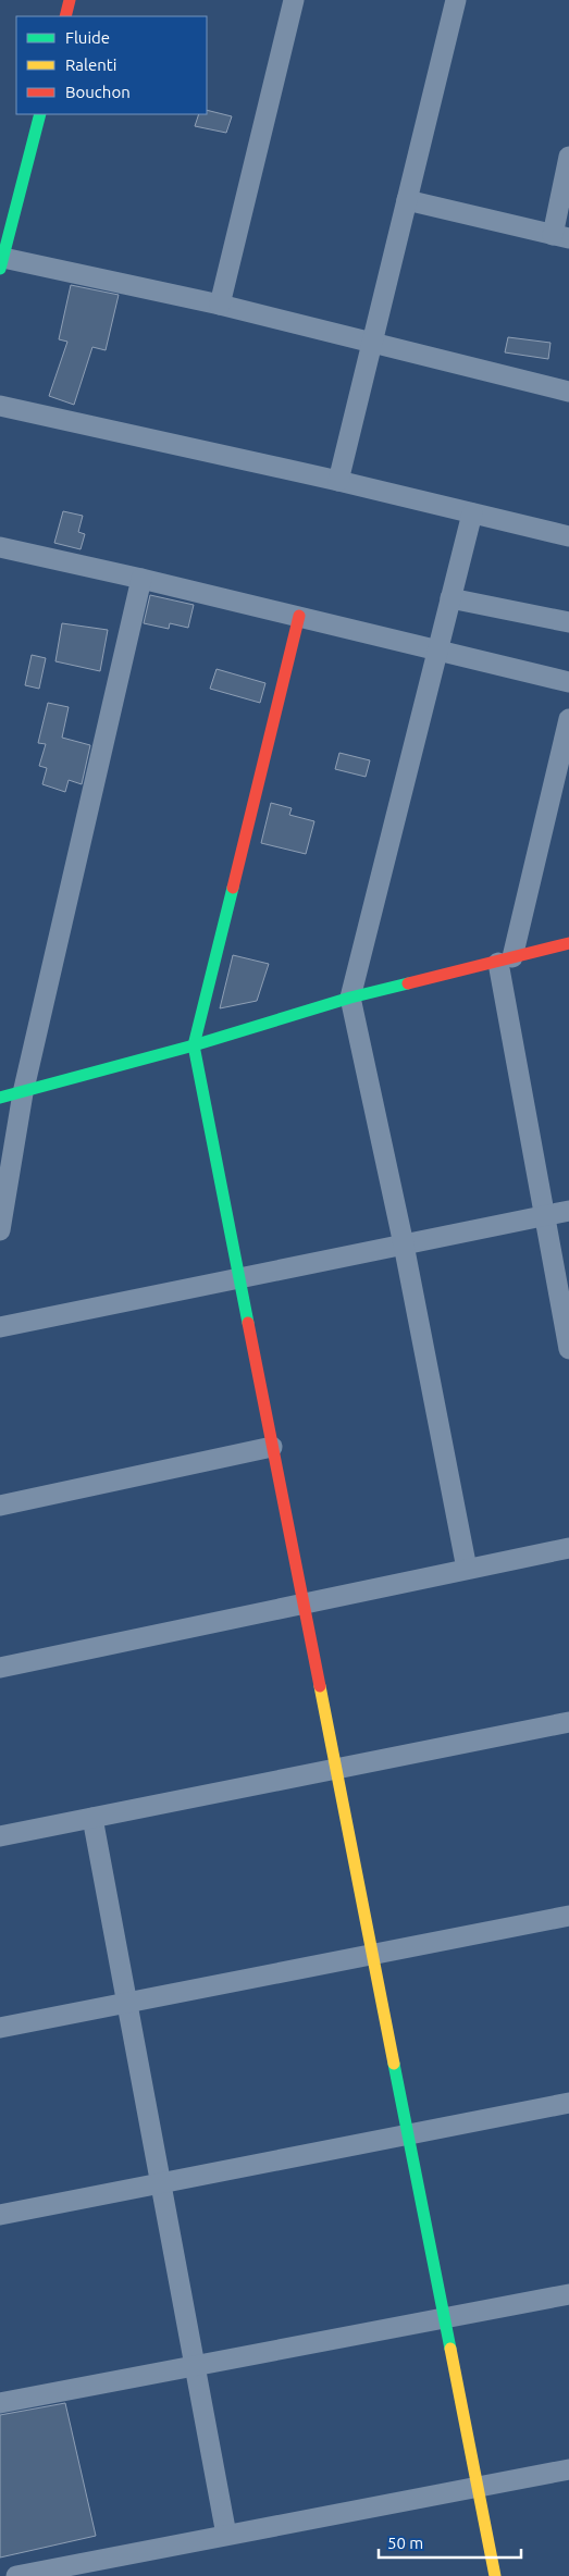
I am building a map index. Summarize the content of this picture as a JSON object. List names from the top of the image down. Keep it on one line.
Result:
{"legend":["Fluide","Ralenti","Bouchon"],"scale_bar":"50 m"}
